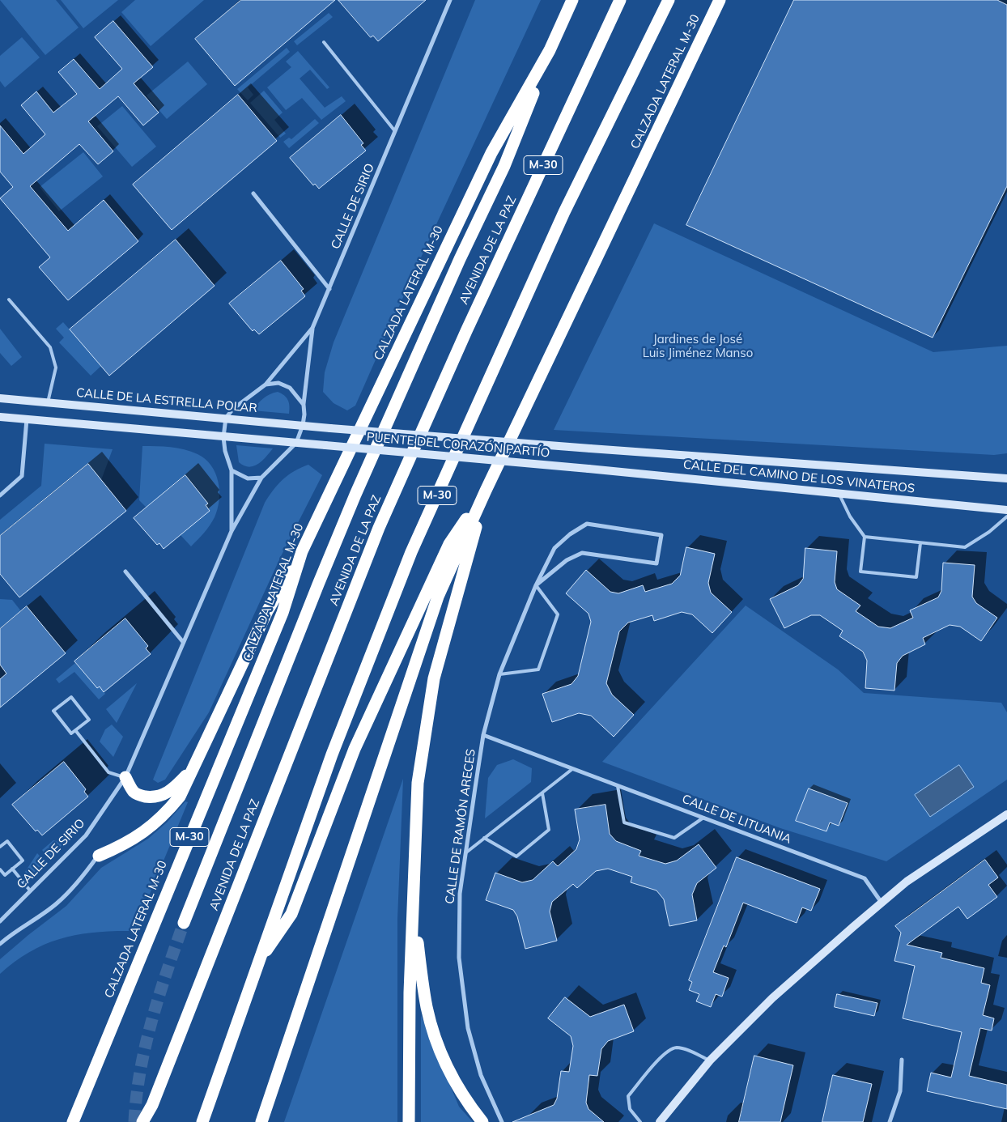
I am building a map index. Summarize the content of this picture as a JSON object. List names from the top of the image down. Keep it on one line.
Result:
{"streets":{"highway":["CALZADA LATERAL M-30","M-30","AVENIDA DE LA PAZ"],"main road":["CALLE DE LA ESTRELLA POLAR","PUENTE DEL CORAZÓN PARTÍO","CALLE DEL CAMINO DE LOS VINATEROS"],"street":["CALLE DE SIRIO","CALLE DE LITUANIA","CALLE DE RAMÓN ARECES"]},"crossings":[["M-30","AVENIDA DE LA PAZ"],["CALLE DE SIRIO","CALLE DE LA ESTRELLA POLAR"],["CALLE DE SIRIO","PUENTE DEL CORAZÓN PARTÍO"],["CALLE DE LA ESTRELLA POLAR","PUENTE DEL CORAZÓN PARTÍO"],["PUENTE DEL CORAZÓN PARTÍO","CALLE DEL CAMINO DE LOS VINATEROS"],["CALLE DE LITUANIA","CALLE DE RAMÓN ARECES"]],"parks":["Jardines de José Luis Jiménez Manso"]}
